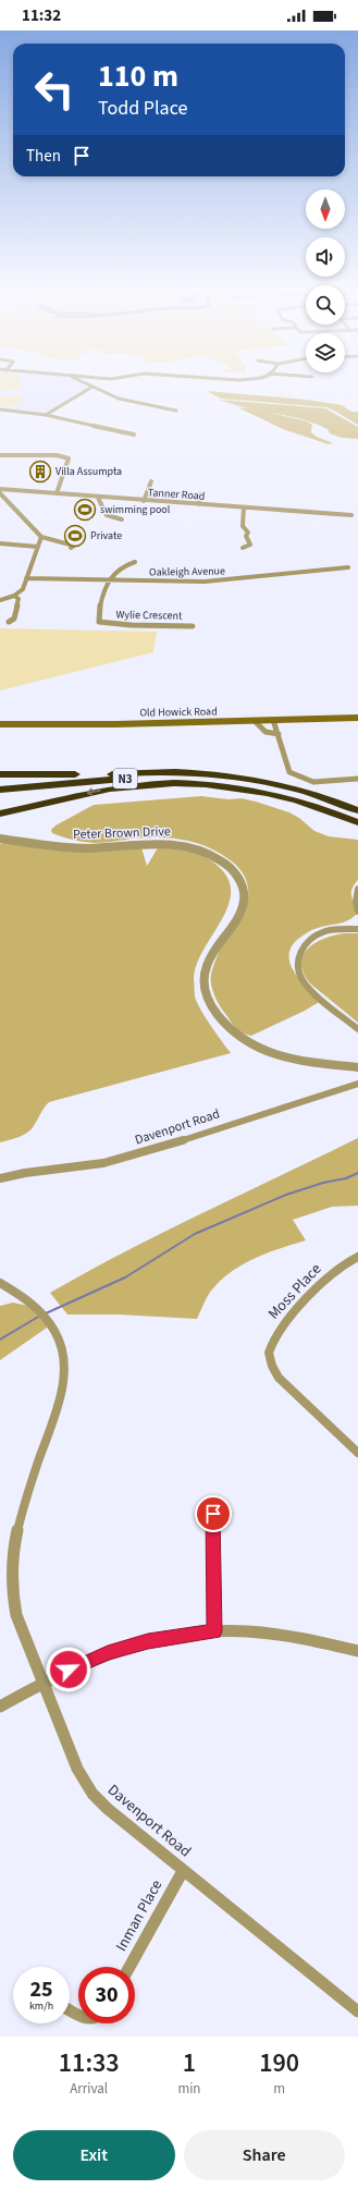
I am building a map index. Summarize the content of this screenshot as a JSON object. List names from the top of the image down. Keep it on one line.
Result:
{"streets":{"highway":["N3"],"main road":["Old Howick Road"],"street":["Tanner Road","Oakleigh Avenue","Wylie Crescent","Peter Brown Drive","Davenport Road","Moss Place","Inman Place"]},"crossings":[["Oakleigh Avenue","Wylie Crescent"],["Davenport Road","Inman Place"]],"places":{"building":["Villa Assumpta"],"sports":["swimming pool","Private"]},"north":"bottom","page":{"status":"11:32","turn":["110 m","Todd Place"],"then":"Then","speed":"25 km/h","limit":"30","eta":["11:33","Arrival","1","min","190","m"],"buttons":["Exit","Share"]}}
